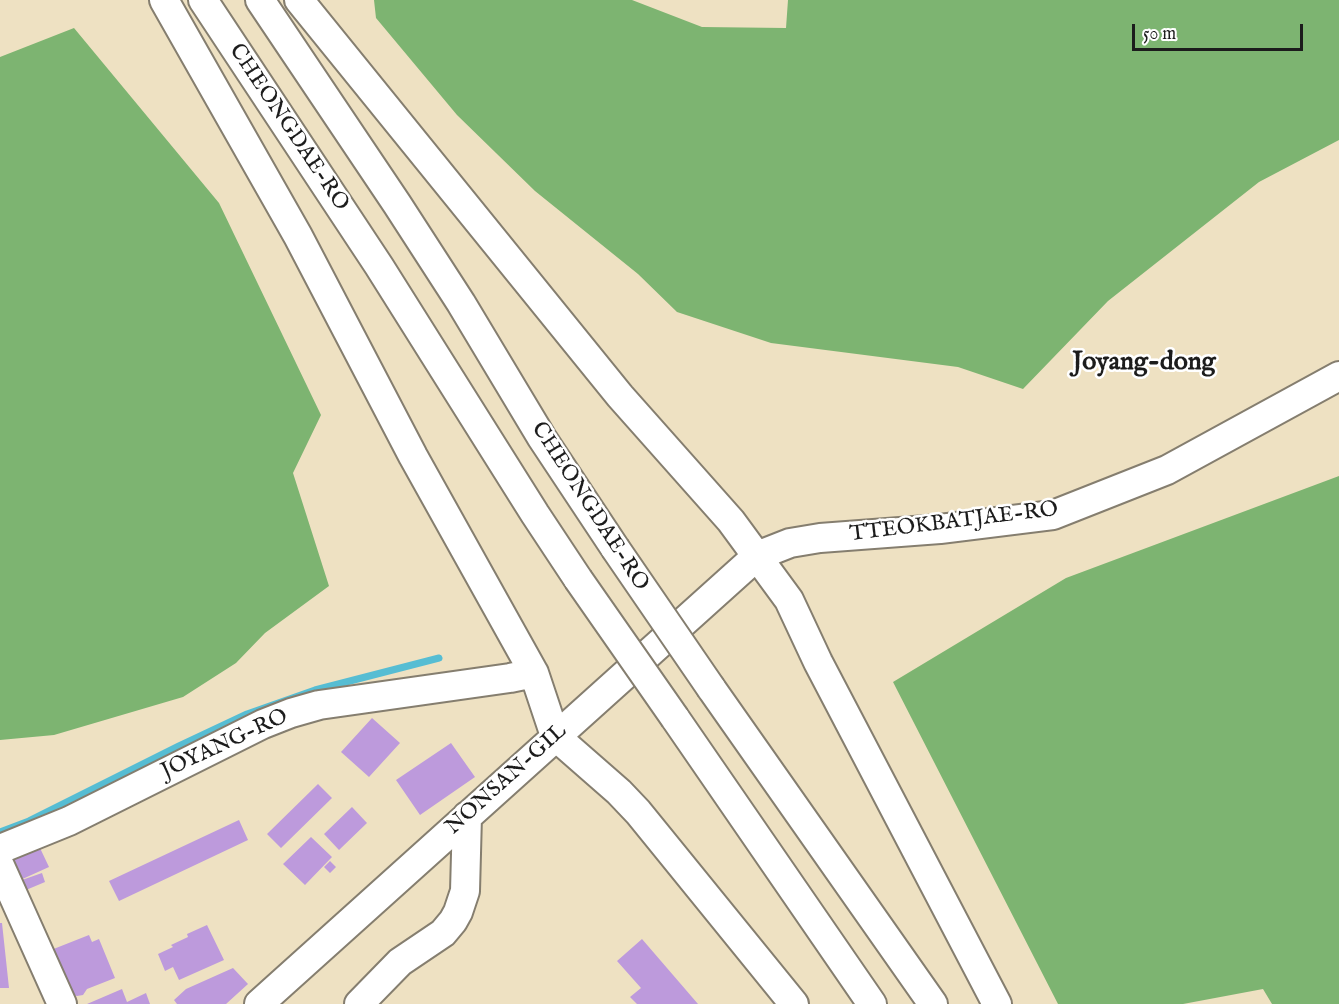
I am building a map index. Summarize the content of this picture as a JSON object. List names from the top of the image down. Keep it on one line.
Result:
{"streets":{"street":["CHEONGDAE-RO","TTEOKBATJAE-RO","JOYANG-RO","NONSAN-GIL"]},"crossings":[["TTEOKBATJAE-RO","NONSAN-GIL"]],"districts":["Joyang-dong"],"scale_bar":"50 m"}
